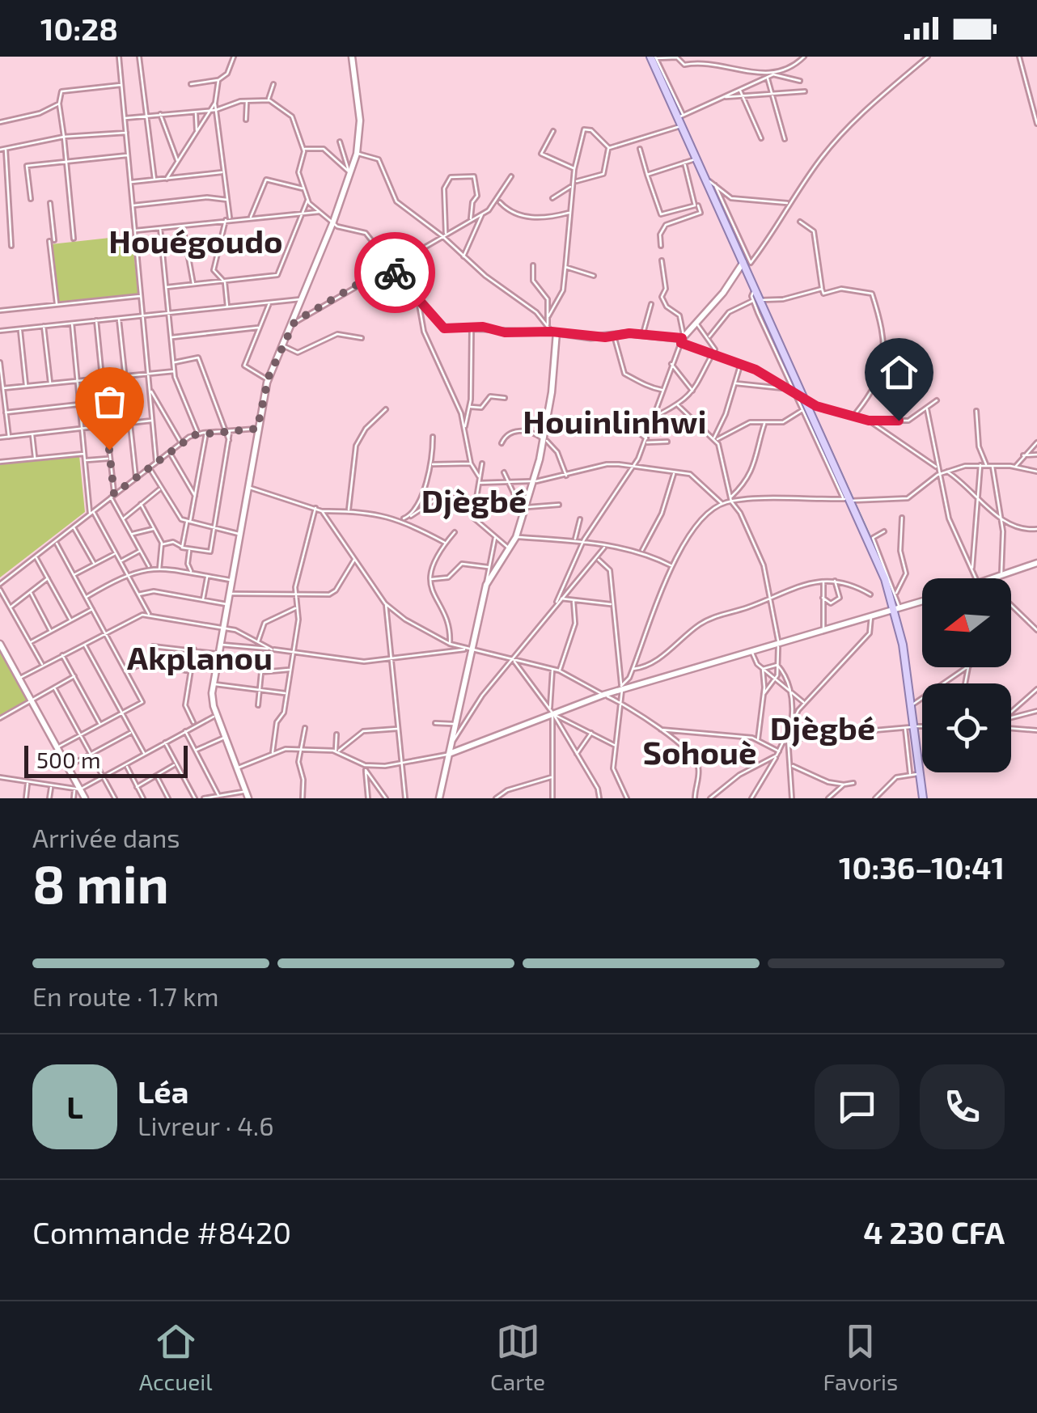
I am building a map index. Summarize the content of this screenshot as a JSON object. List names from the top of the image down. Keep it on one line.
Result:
{"districts":["Houégoudo","Houinlinhwi","Djègbé","Akplanou","Djègbé","Sohouè"],"scale_bar":"500 m","north":"left","page":{"status":"10:28","scale":"500 m","heading":["8 min","Arrivée dans","10:36–10:41"],"panel":["Léa","Livreur · 4.6","Commande #8420","4 230 CFA"],"bar":"En route · 1.7 km","round":"L","tabs":["Accueil","Carte","Favoris"]}}
